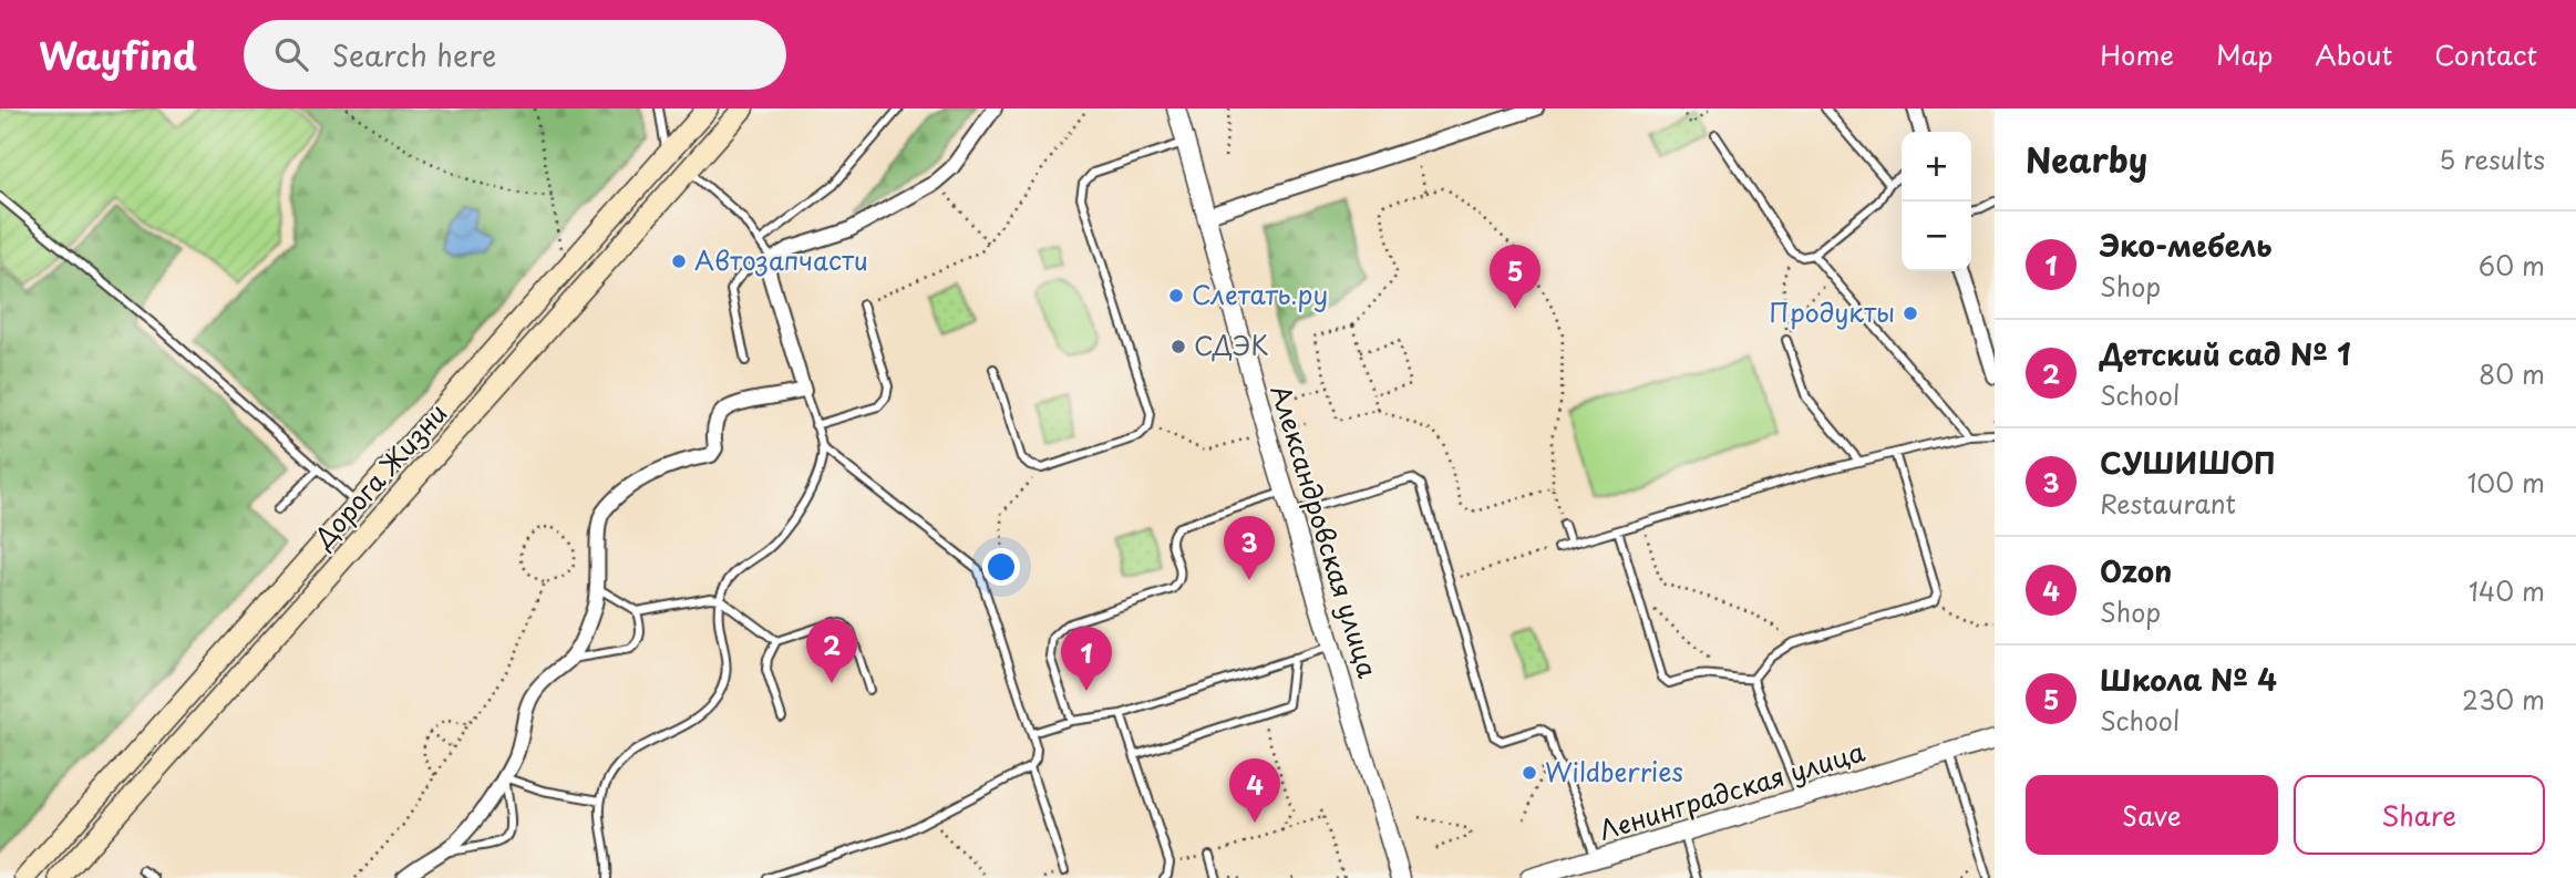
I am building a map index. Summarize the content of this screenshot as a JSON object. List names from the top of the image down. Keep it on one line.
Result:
{"streets":{"main road":["Дорога Жизни"],"street":["Александровская улица","Ленинградская улица"]},"places":["Автозапчасти","Слетать.ру","Продукты","СДЭК","Wildberries"],"page":{"header":"Wayfind","search":"Search here","nav":["Home","Map","About","Contact"],"heading":["Nearby","5 results"],"map_buttons":["+","−"],"list":[{"mark":"1","name":"Эко-мебель","note":"Shop","value":"60 m"},{"mark":"2","name":"Детский сад № 1","note":"School","value":"80 m"},{"mark":"3","name":"СУШИШОП","note":"Restaurant","value":"100 m"},{"mark":"4","name":"Ozon","note":"Shop","value":"140 m"},{"mark":"5","name":"Школа № 4","note":"School","value":"230 m"}],"pins":["5","3","2","1","4"],"buttons":["Save","Share"]}}
